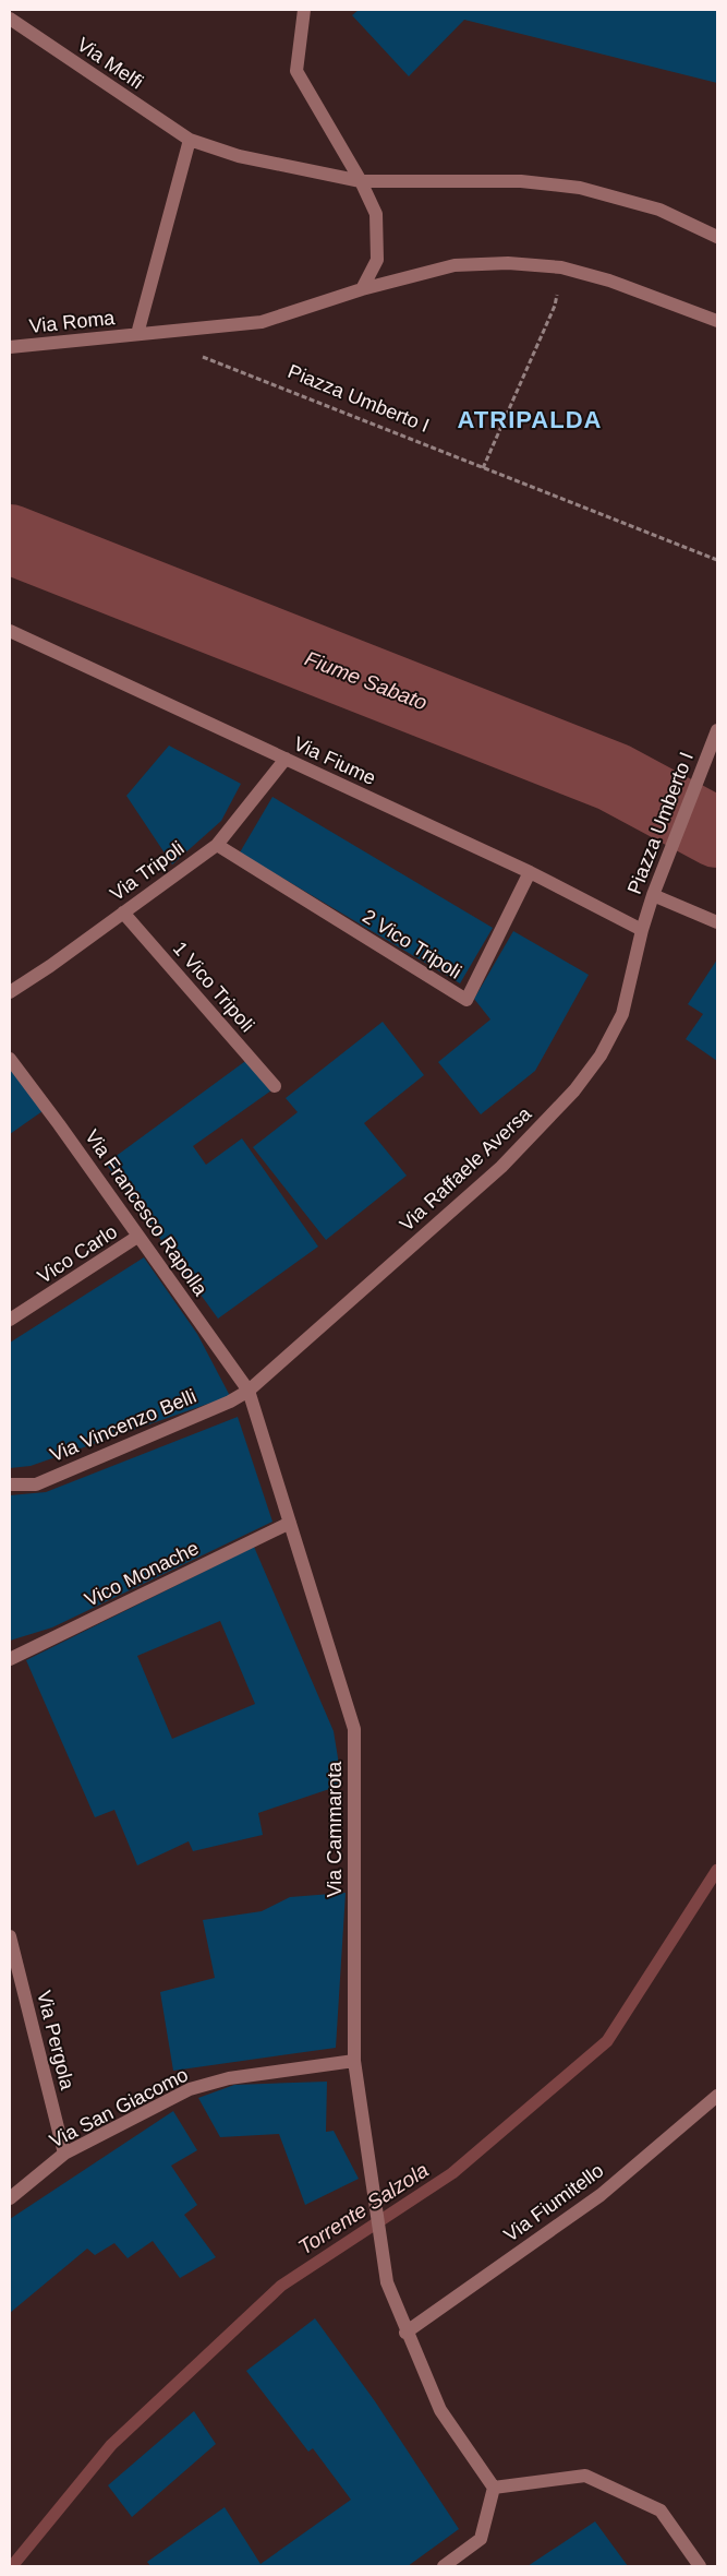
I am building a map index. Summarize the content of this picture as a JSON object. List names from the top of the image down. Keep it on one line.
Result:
{"streets":{"street":["Via Melfi","Via Roma","Piazza Umberto I","Via Fiume","Via Tripoli","2 Vico Tripoli","1 Vico Tripoli","Via Raffaele Aversa","Via Francesco Rapolla","Vico Carlo","Via Vincenzo Belli","Vico Monache","Via Cammarota","Via Pergola","Via San Giacomo","Via Fiumitello"]},"crossings":[["Piazza Umberto I","Via Fiume"],["Piazza Umberto I","Via Raffaele Aversa"],["Via Fiume","Via Tripoli"],["Via Fiume","2 Vico Tripoli"],["Via Fiume","Via Raffaele Aversa"],["Via Tripoli","2 Vico Tripoli"],["Via Tripoli","1 Vico Tripoli"],["Via Raffaele Aversa","Via Francesco Rapolla"],["Via Raffaele Aversa","Via Vincenzo Belli"],["Via Raffaele Aversa","Via Cammarota"],["Via Francesco Rapolla","Vico Carlo"],["Via Francesco Rapolla","Via Vincenzo Belli"],["Via Francesco Rapolla","Via Cammarota"],["Via Vincenzo Belli","Via Cammarota"],["Vico Monache","Via Cammarota"],["Via Cammarota","Via San Giacomo"],["Via Cammarota","Via Fiumitello"],["Via Pergola","Via San Giacomo"]],"districts":["ATRIPALDA"],"water":["Fiume Sabato","Torrente Salzola"]}
